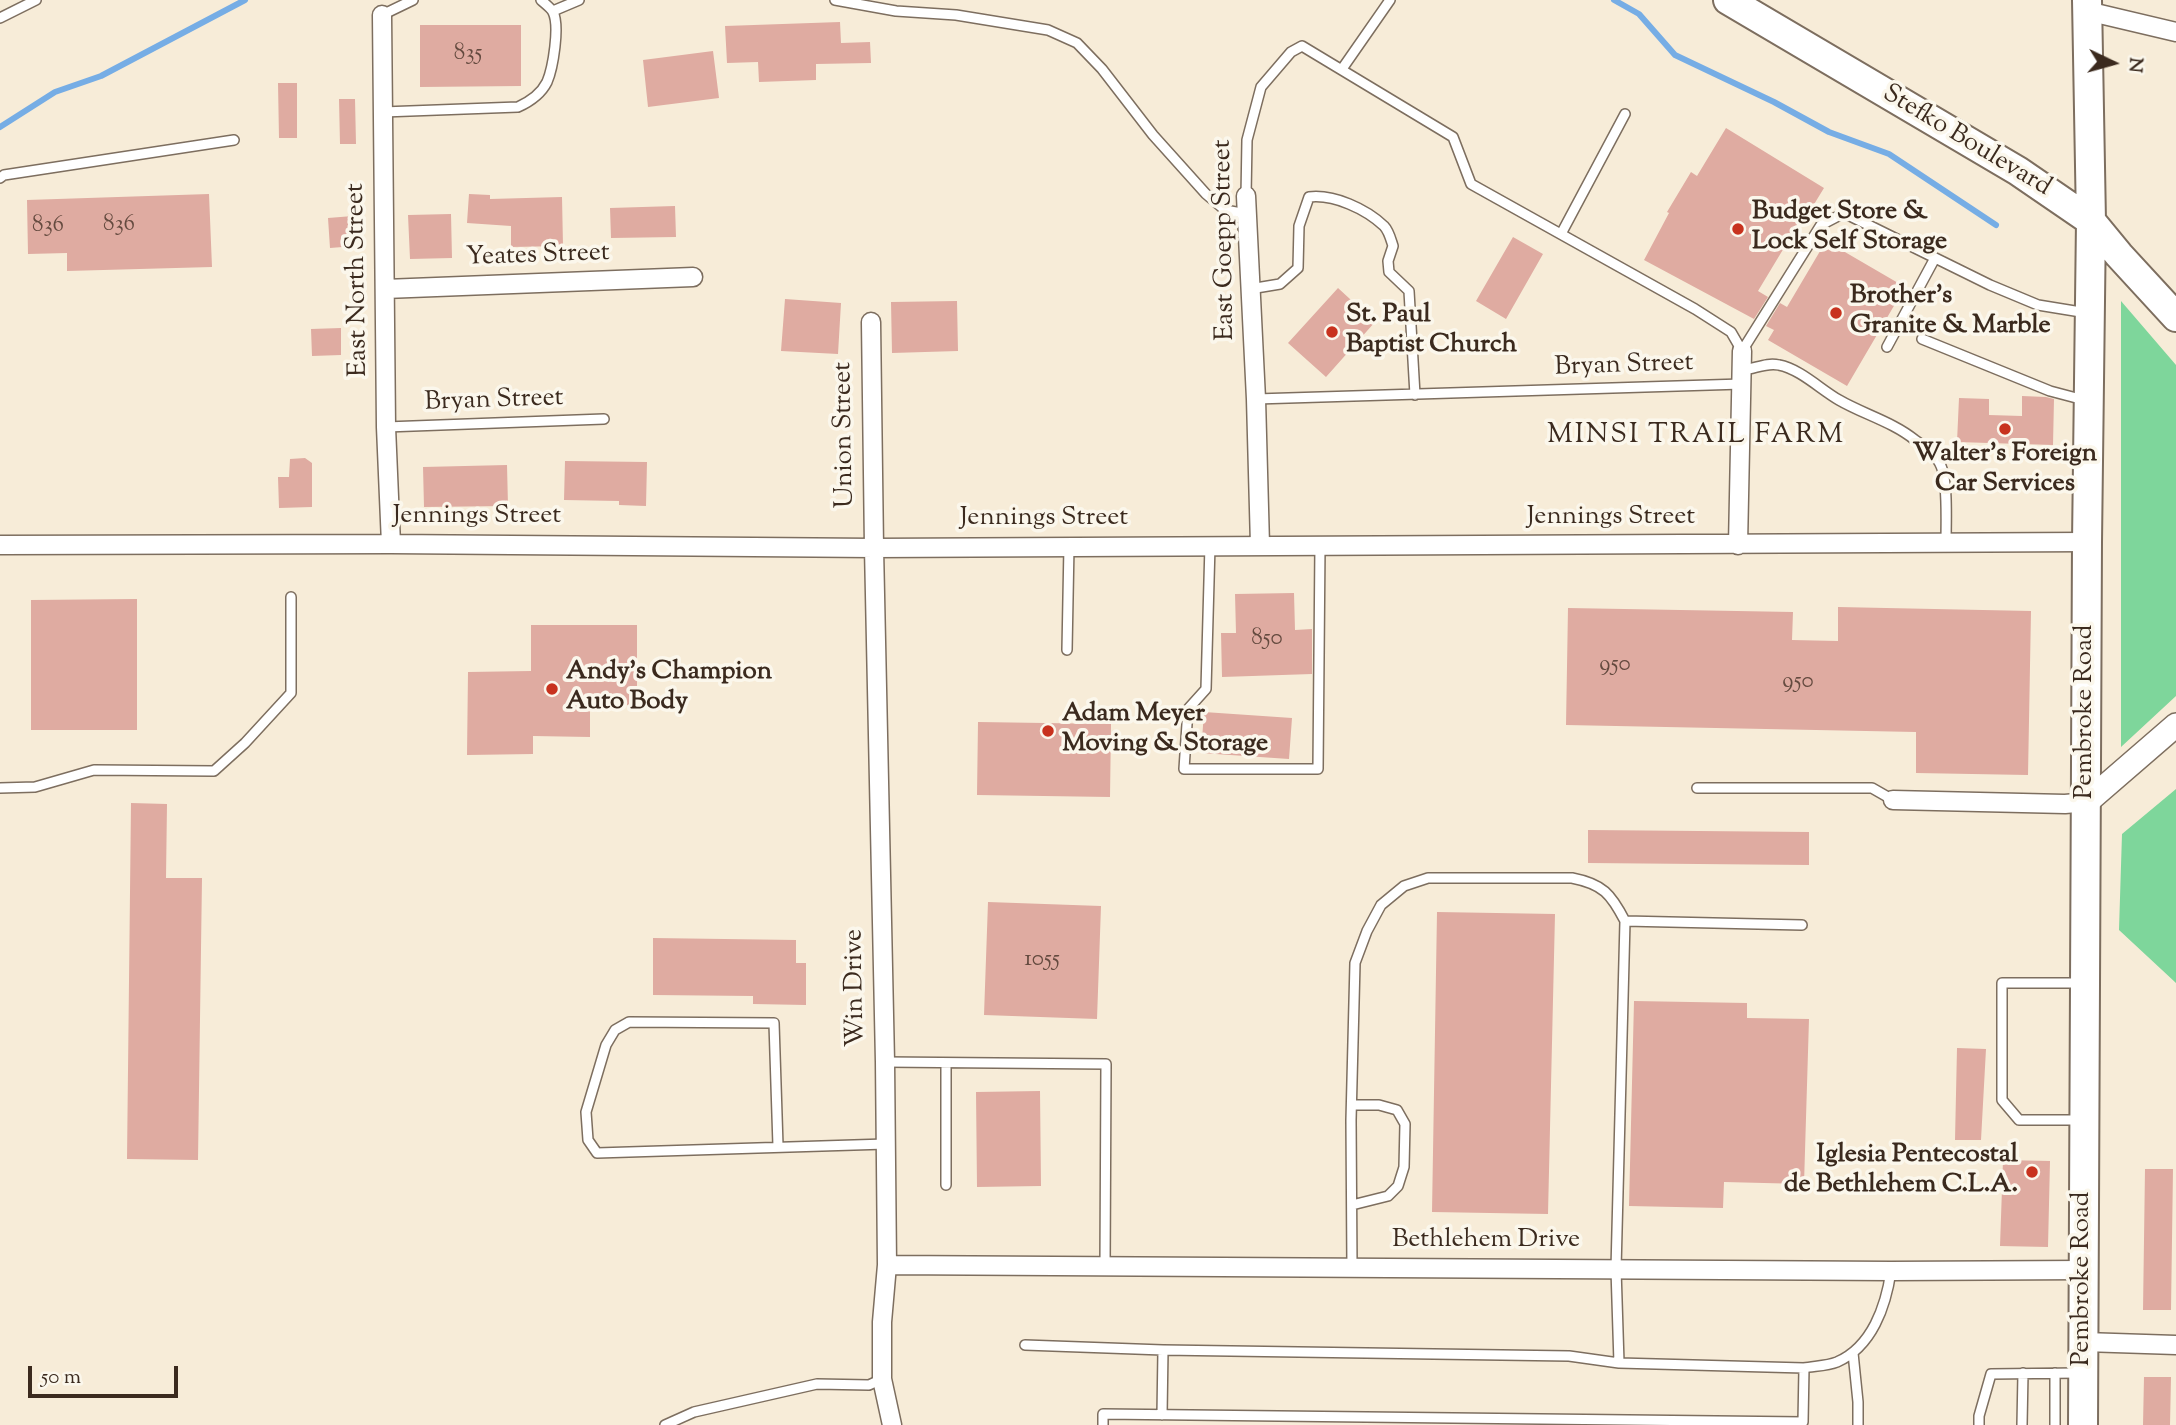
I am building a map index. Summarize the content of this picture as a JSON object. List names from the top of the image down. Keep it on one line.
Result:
{"streets":{"main road":["Stefko Boulevard","Pembroke Road"],"street":["East Goepp Street","Yeates Street","East North Street","Union Street","Jennings Street","Win Drive","Bethlehem Drive"],"lane":["Bryan Street"]},"crossings":[["Stefko Boulevard","Pembroke Road"],["East Goepp Street","Bryan Street"],["East Goepp Street","Jennings Street"],["Yeates Street","East North Street"],["East North Street","Bryan Street"],["East North Street","Jennings Street"],["Bryan Street","Jennings Street"],["Union Street","Jennings Street"],["Union Street","Win Drive"],["Jennings Street","Pembroke Road"],["Jennings Street","Win Drive"],["Pembroke Road","Bethlehem Drive"],["Win Drive","Bethlehem Drive"]],"districts":["MINSI TRAIL FARM"],"places":["Budget Store & Lock Self Storage","Brother's Granite & Marble","St. Paul Baptist Church","Walter's Foreign Car Services","Andy's Champion Auto Body","Adam Meyer Moving & Storage","Iglesia Pentecostal de Bethlehem C.L.A."],"house_numbers":["835","836","836","850","950","950","1055"],"scale_bar":"50 m","north":"right"}
